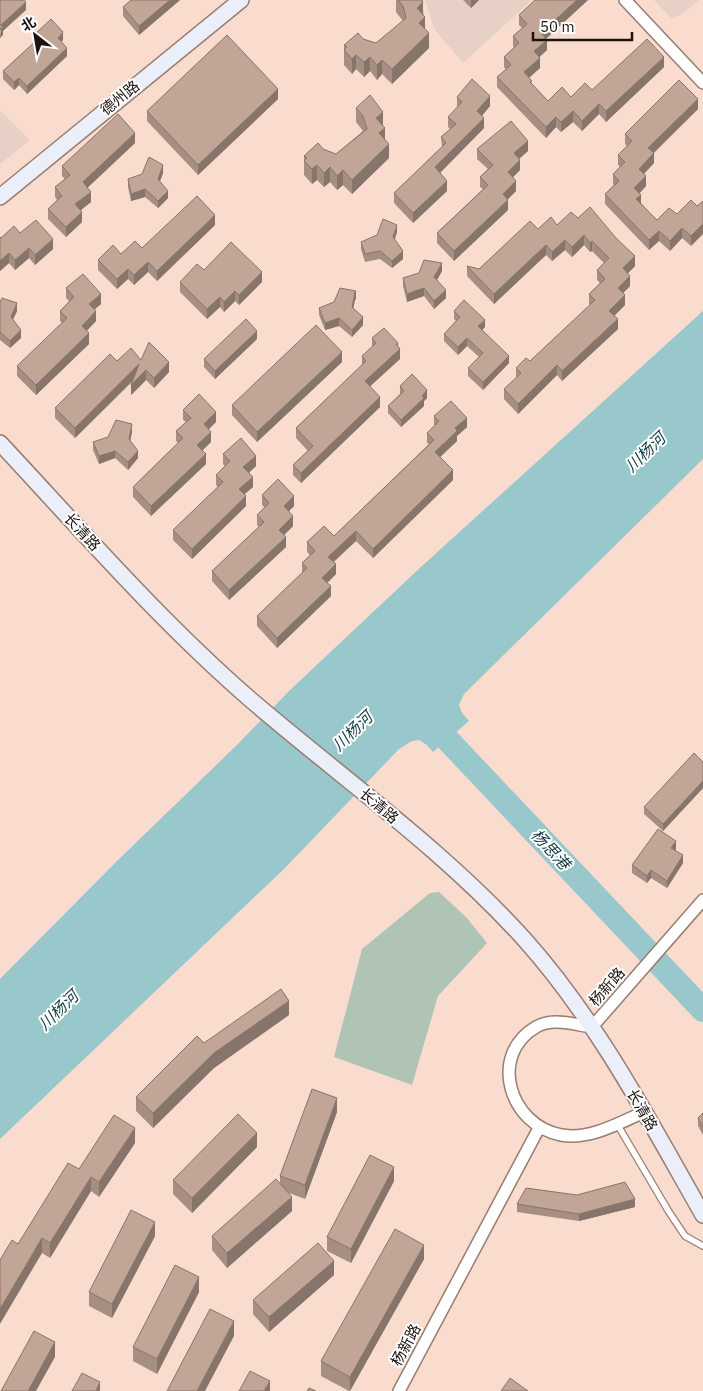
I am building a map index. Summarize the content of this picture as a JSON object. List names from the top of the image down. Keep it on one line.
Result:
{"streets":{"main road":["德州路","长清路"],"street":["杨新路"]},"crossings":[["长清路","杨新路"]],"water":["川杨河","杨思港"],"scale_bar":"50 m","north":"top left"}
